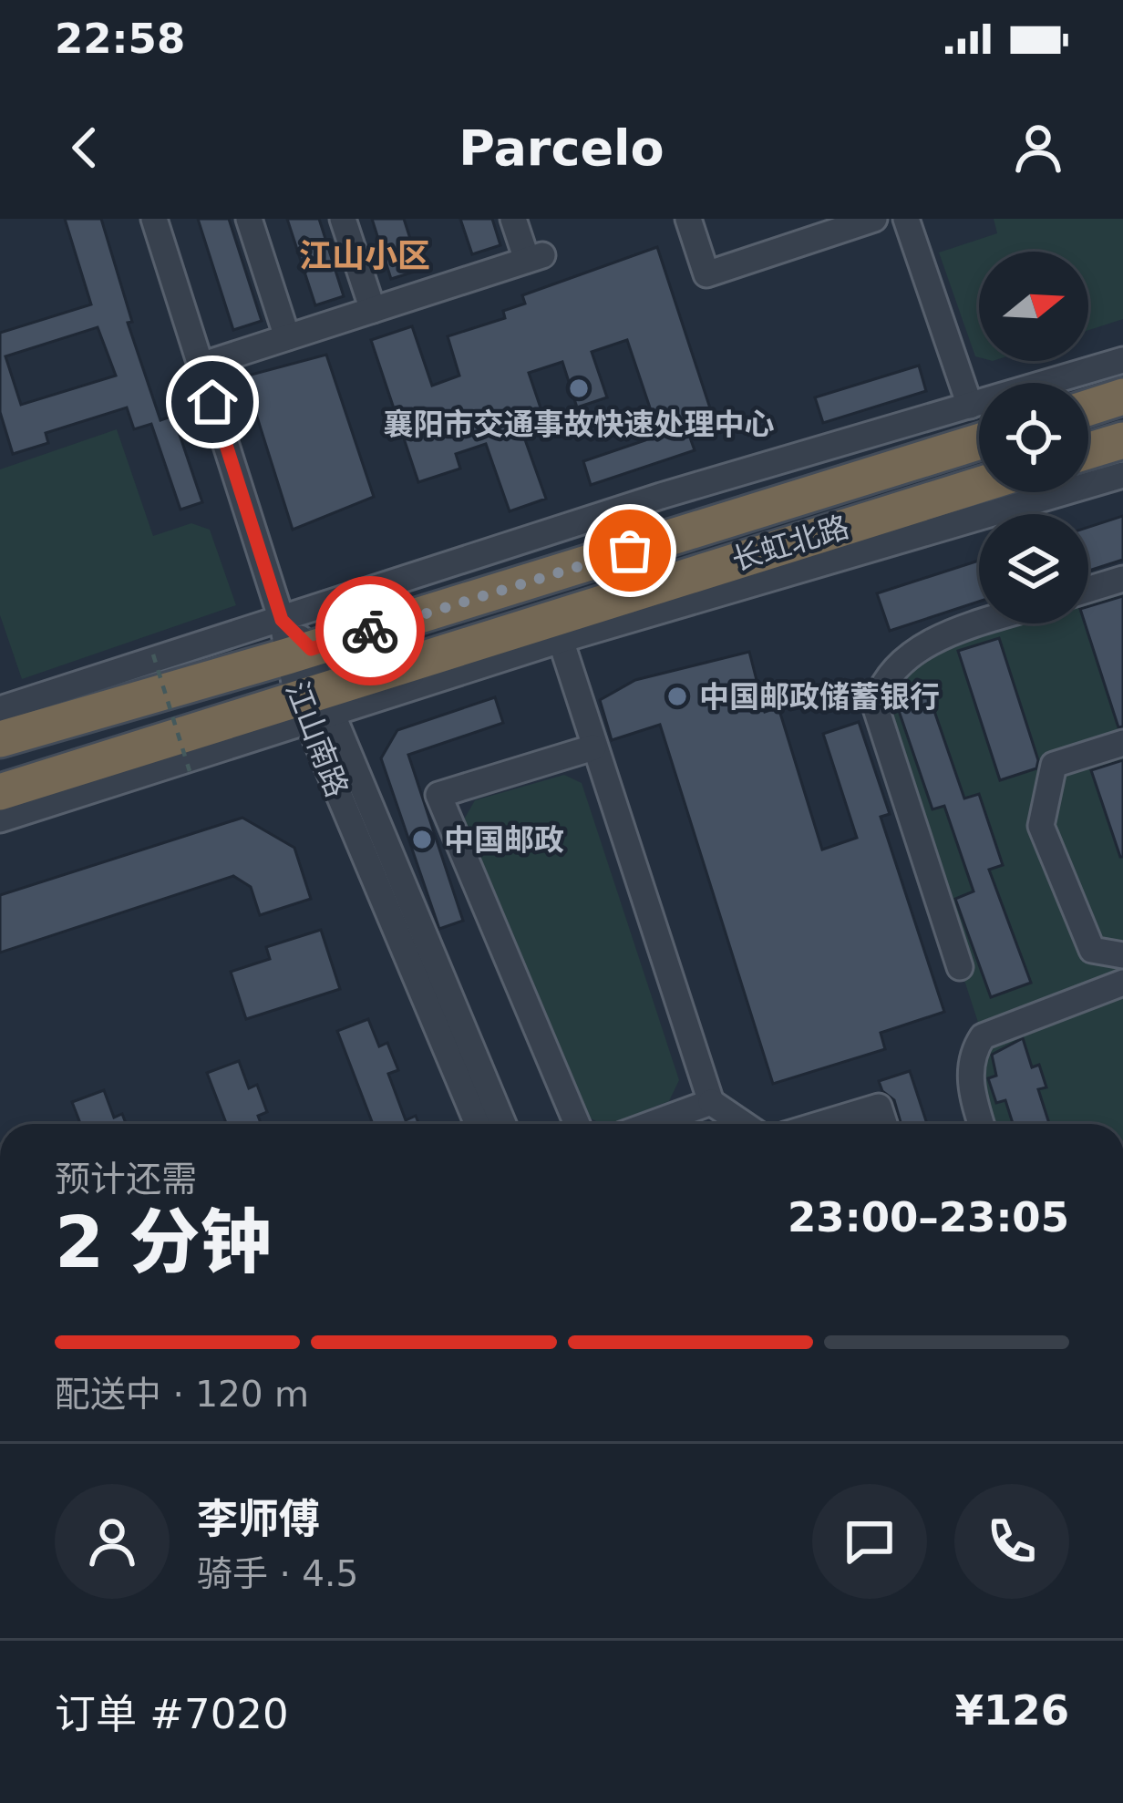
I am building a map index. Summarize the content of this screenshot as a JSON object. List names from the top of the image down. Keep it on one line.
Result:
{"streets":{"highway":["长虹北路"],"street":["江山南路"]},"crossings":[["长虹北路","江山南路"]],"districts":["江山小区"],"places":["襄阳市交通事故快速处理中心","中国邮政储蓄银行","中国邮政"],"north":"right","page":{"status":"22:58","header":"Parcelo","heading":["2 分钟","预计还需","23:00–23:05"],"panel":["李师傅","骑手 · 4.5","订单 #7020","¥126"],"bar":"配送中 · 120 m"}}
